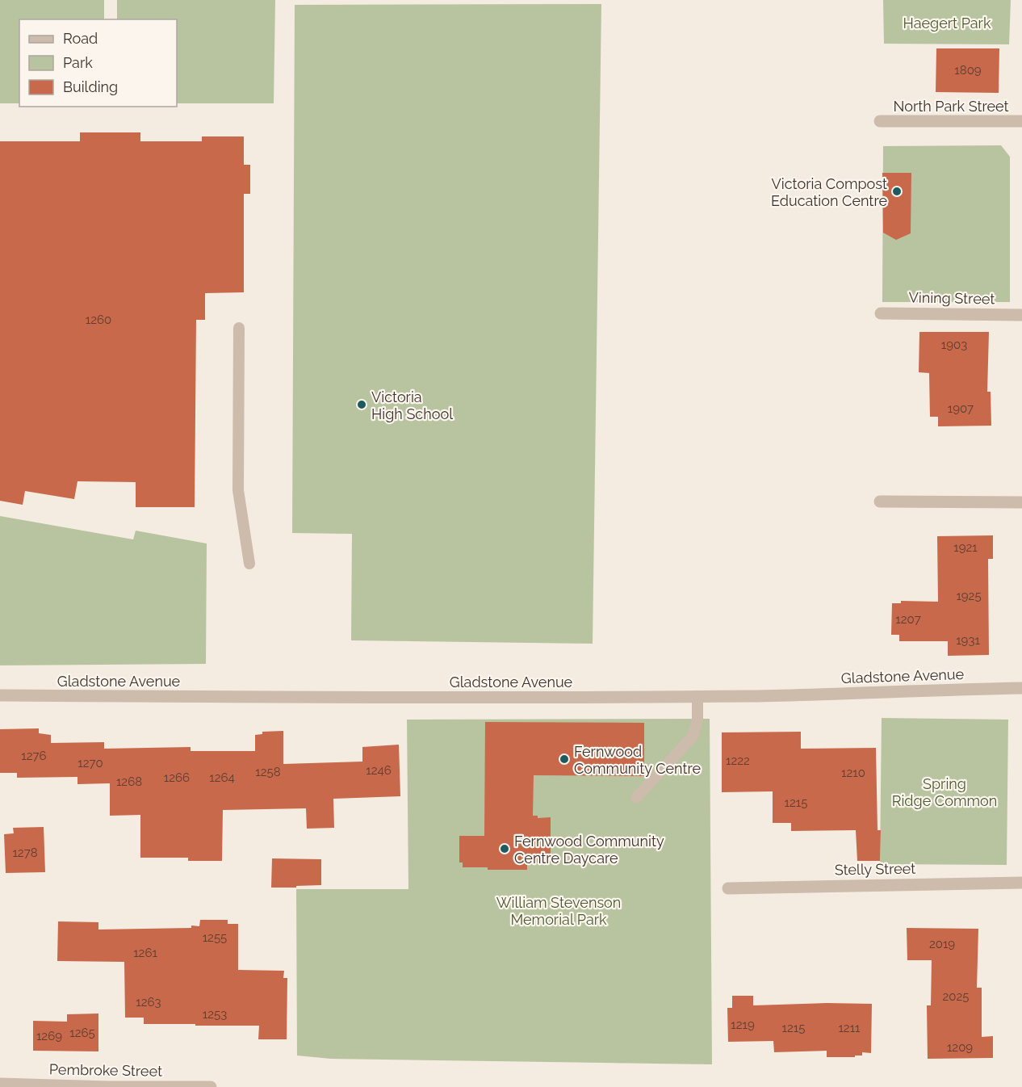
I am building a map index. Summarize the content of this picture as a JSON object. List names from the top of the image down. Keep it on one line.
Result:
{"streets":{"street":["North Park Street","Vining Street","Gladstone Avenue","Stelly Street","Pembroke Street"]},"parks":["Haegert Park","Spring Ridge Common","William Stevenson Memorial Park"],"places":["Victoria Compost Education Centre","Victoria High School","Fernwood Community Centre","Fernwood Community Centre Daycare"],"house_numbers":["1809","1260","1903","1907","1921","1925","1207","1931","1276","1222","1270","1246","1258","1210","1266","1264","1268","1215","1278","1255","2019","1261","2025","1263","1253","1219","1215","1211","1265","1269","1209"],"legend":["Road","Park","Building"]}
